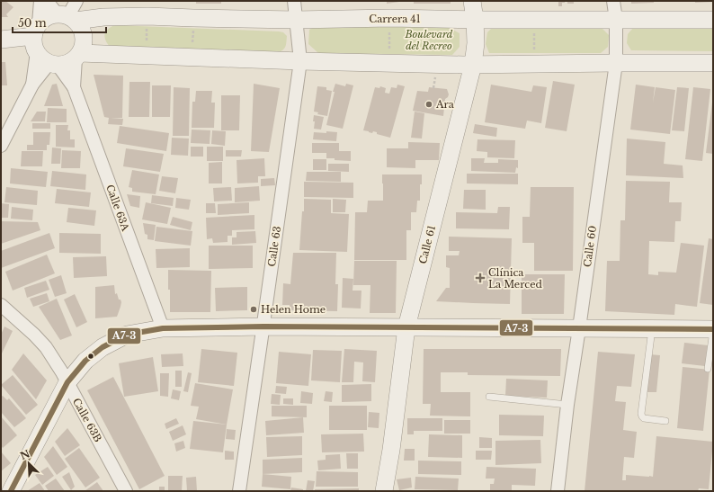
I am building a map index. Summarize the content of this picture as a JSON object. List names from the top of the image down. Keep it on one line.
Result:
{"streets":{"street":["Carrera 41","Calle 63A","Calle 61","Calle 63","Calle 60","Calle 63B"]},"crossings":[["Carrera 41","Calle 63A"],["Carrera 41","Calle 61"],["Carrera 41","Calle 63"],["Carrera 41","Calle 60"]],"parks":["Boulevard del Recreo"],"places":{"other":["Ara","Helen Home"],"health":["Clínica La Merced"]},"lines":["transit line A7-3"],"scale_bar":"50 m","north":"top left"}
